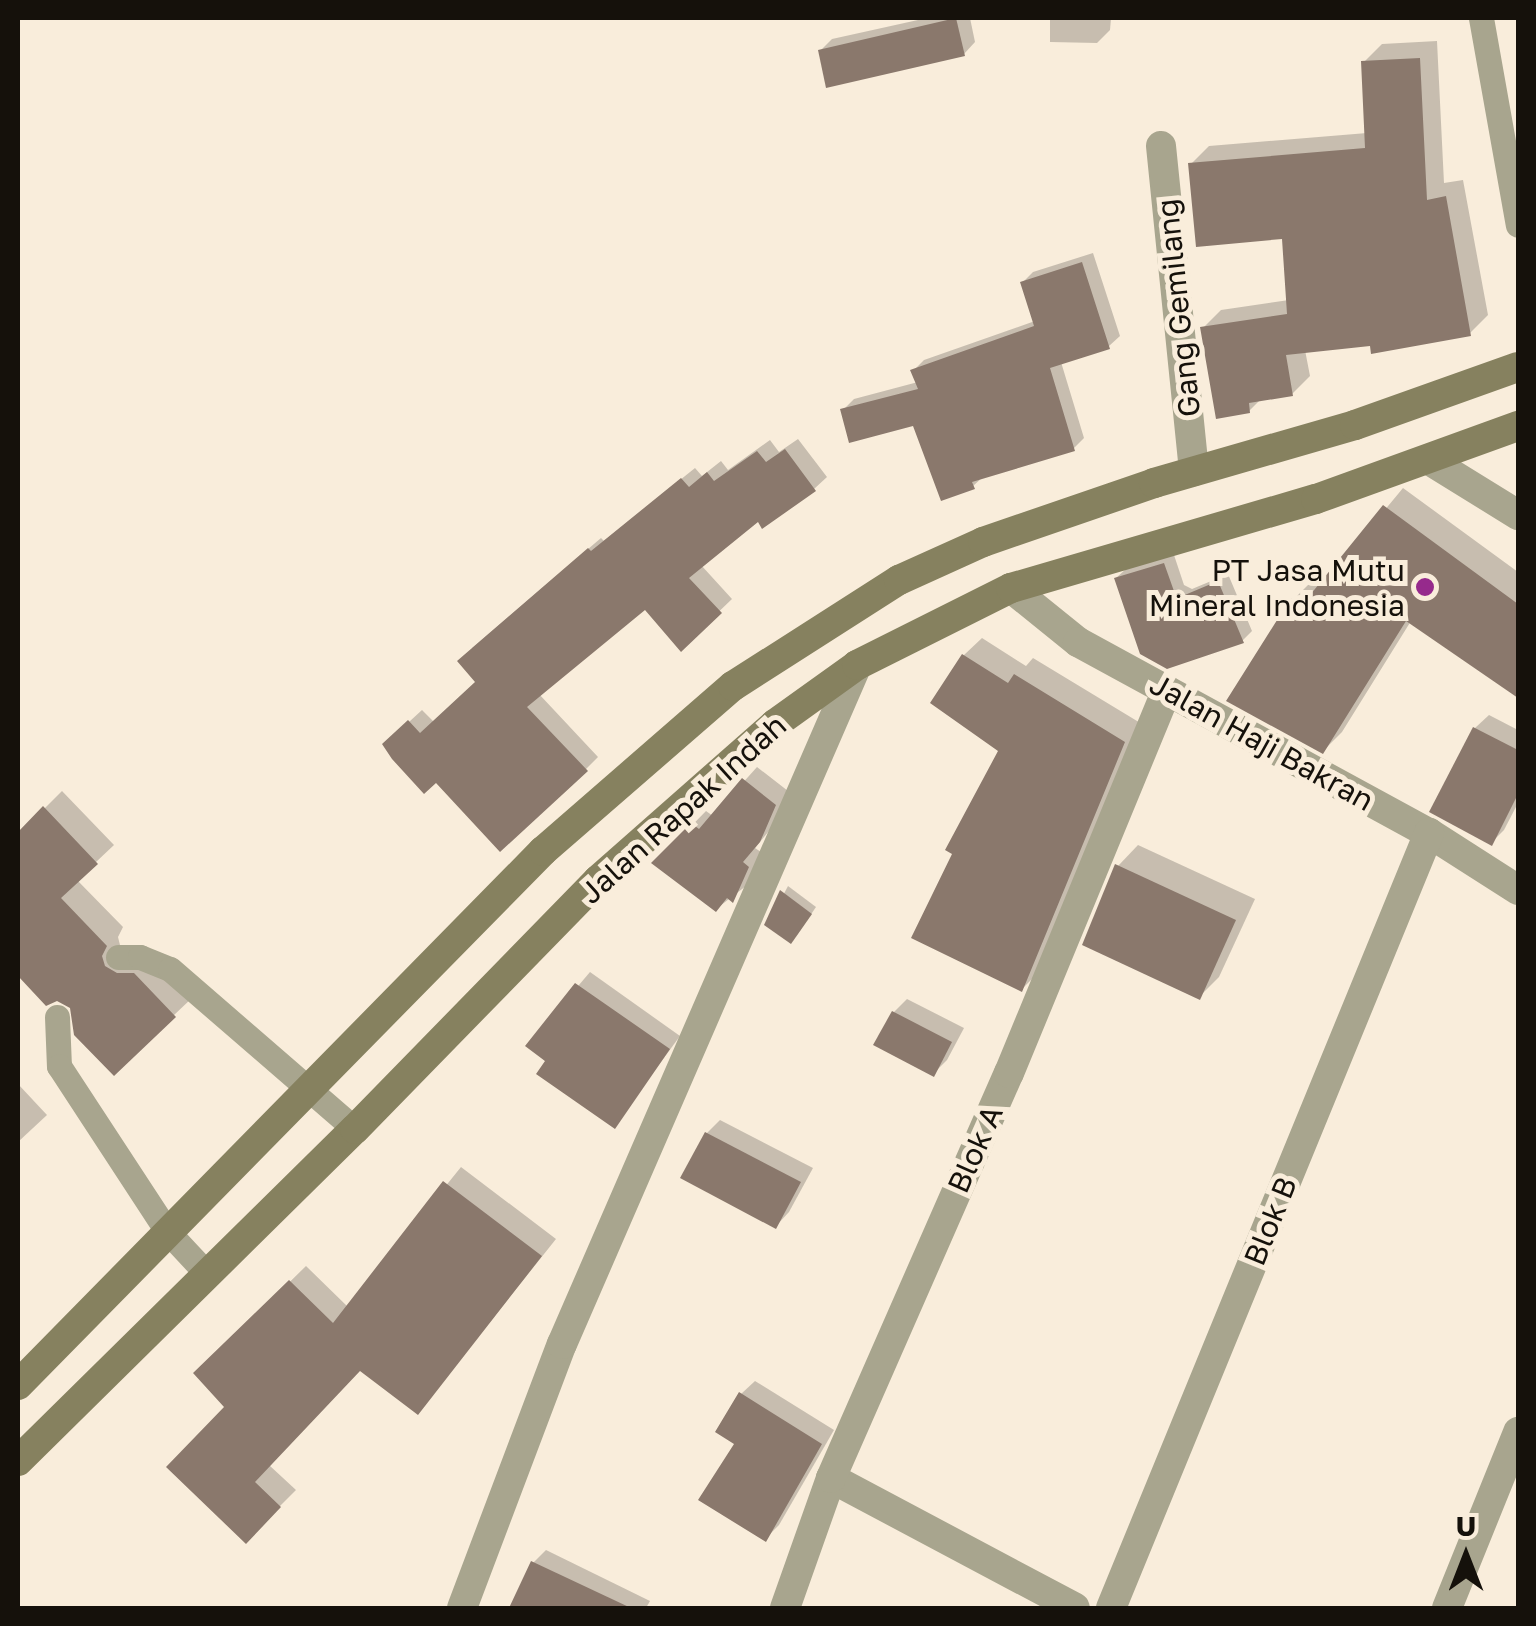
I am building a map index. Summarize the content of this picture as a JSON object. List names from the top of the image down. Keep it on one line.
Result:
{"streets":{"main road":["Jalan Rapak Indah"],"street":["Gang Gemilang","Jalan Haji Bakran","Blok A","Blok B"]},"crossings":[["Gang Gemilang","Jalan Rapak Indah"],["Jalan Haji Bakran","Jalan Rapak Indah"],["Jalan Haji Bakran","Blok A"],["Jalan Haji Bakran","Blok B"]],"places":["PT Jasa Mutu Mineral Indonesia"],"north":"top"}
